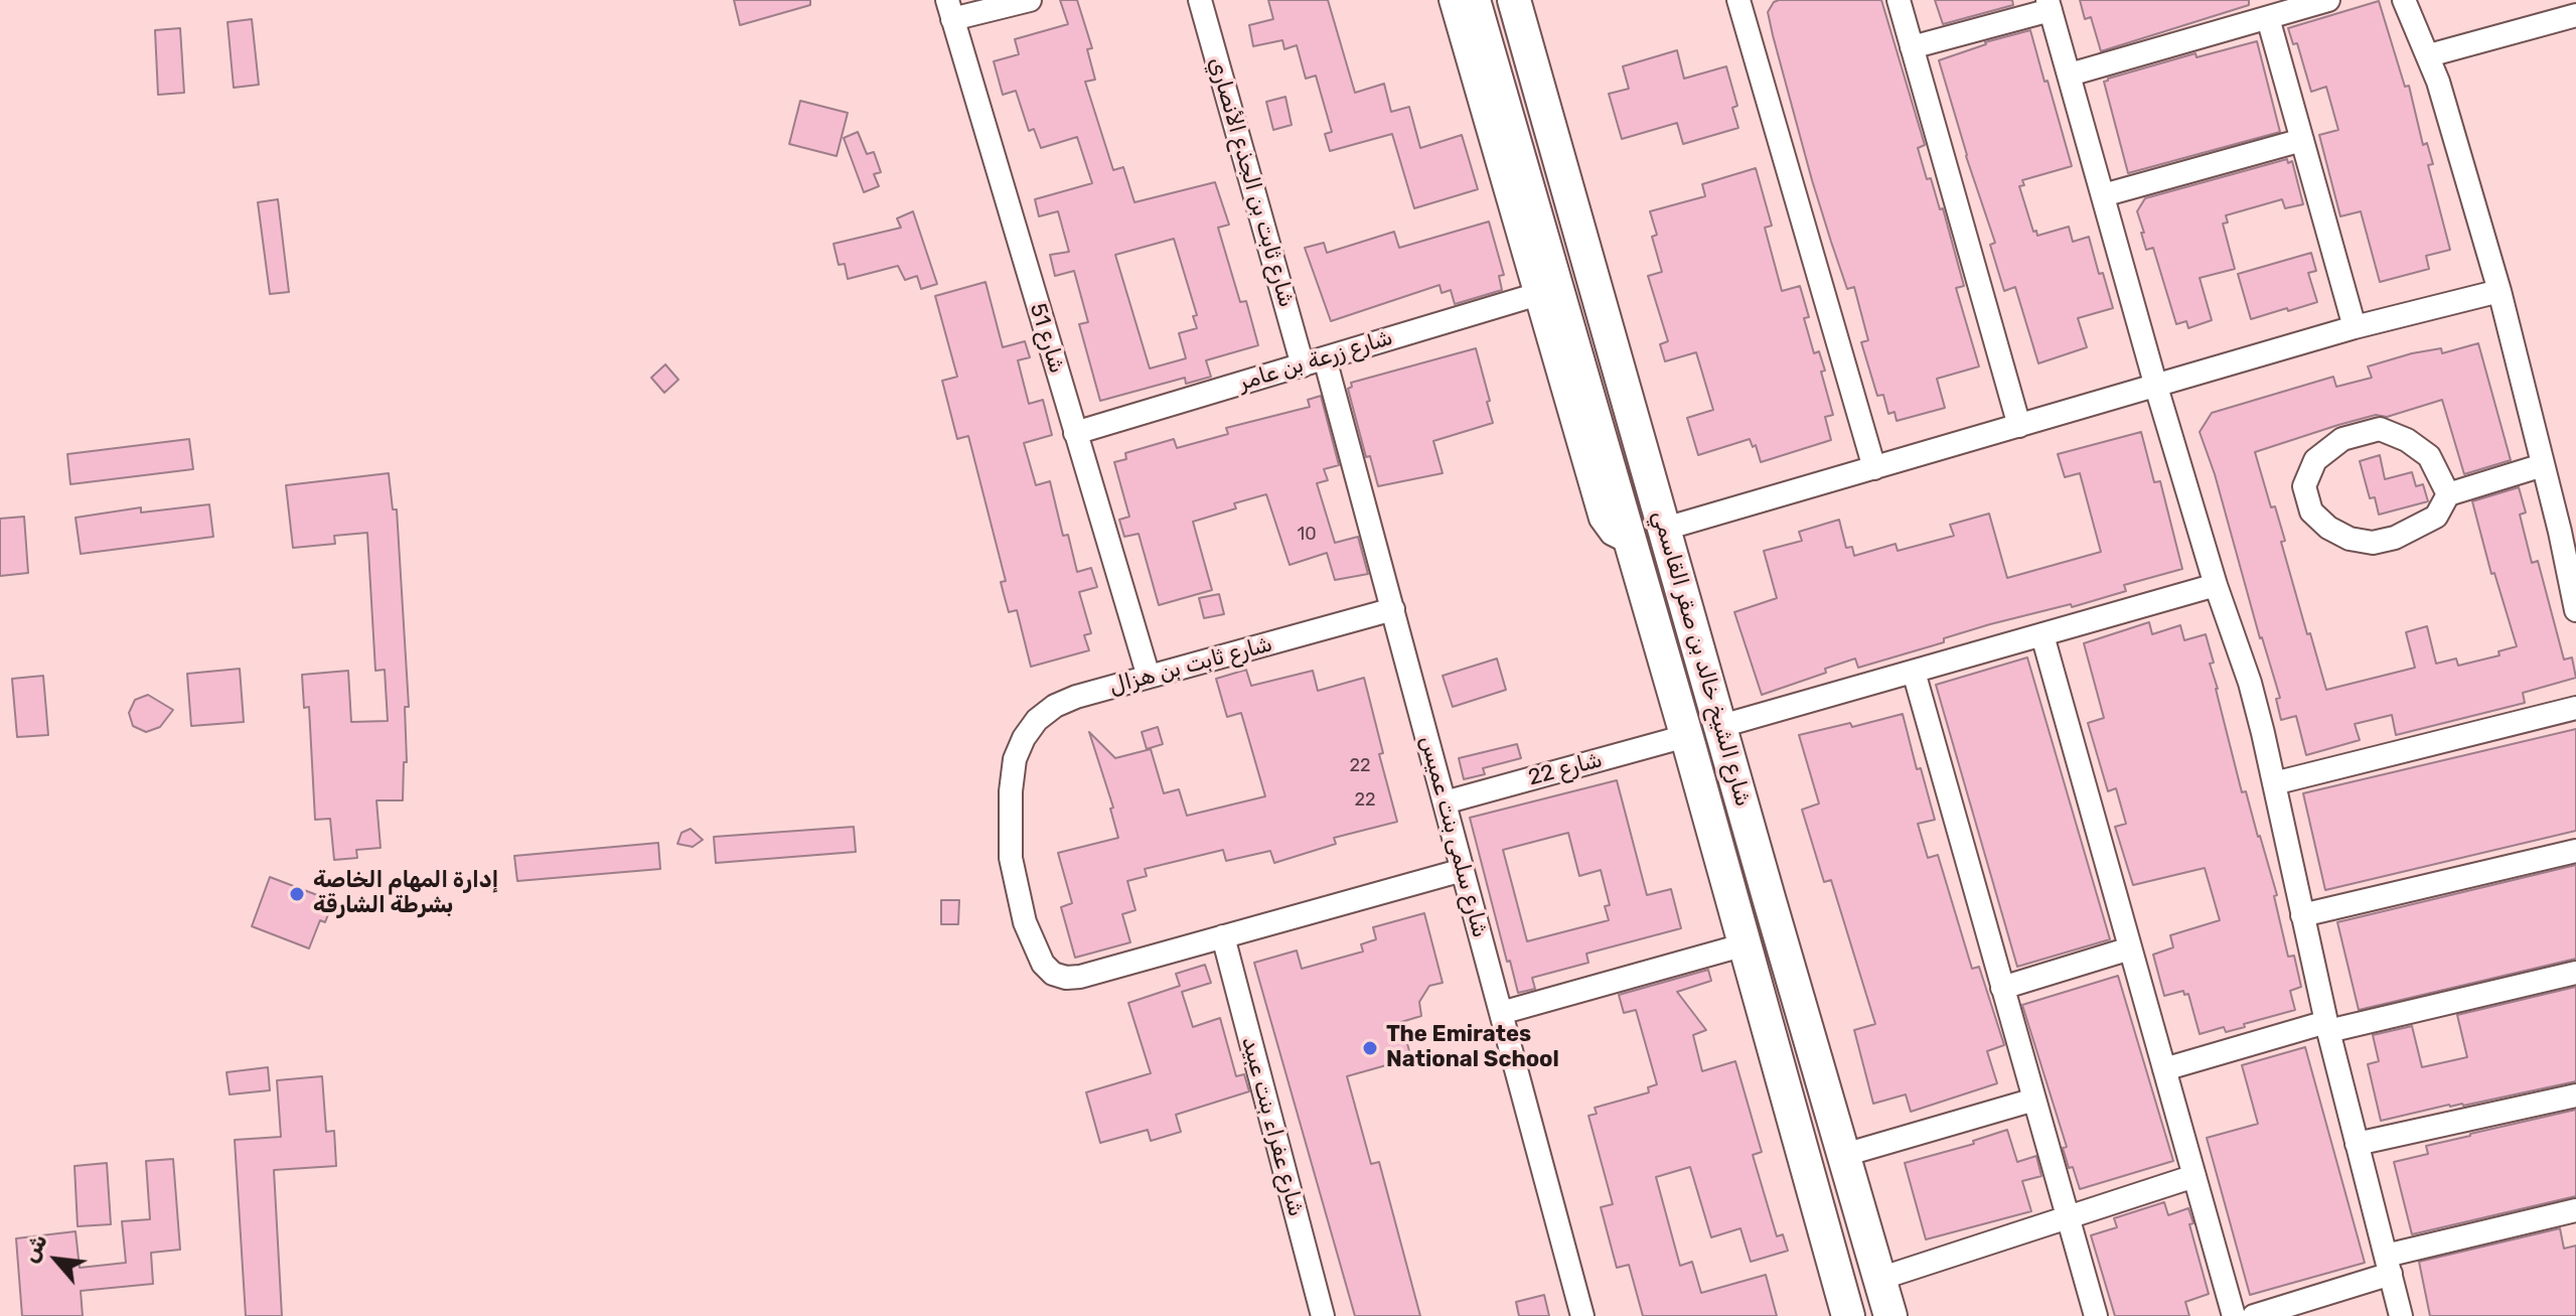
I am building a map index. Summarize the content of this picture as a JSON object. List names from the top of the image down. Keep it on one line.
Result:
{"streets":{"main road":["شارع الشيخ خالد بن صقر القاسمي"],"street":["شارع ثابت بن الجذع الأنصاري","شارع 51","شارع زرعة بن عامر","شارع ثابت بن هزال","شارع 22","شارع سلمى بنت عميس","شارع عفراء بنت عبيد"]},"crossings":[["شارع ثابت بن الجذع الأنصاري","شارع زرعة بن عامر"],["شارع 51","شارع زرعة بن عامر"],["شارع 51","شارع ثابت بن هزال"],["شارع زرعة بن عامر","شارع الشيخ خالد بن صقر القاسمي"],["شارع زرعة بن عامر","شارع سلمى بنت عميس"],["شارع الشيخ خالد بن صقر القاسمي","شارع 22"],["شارع ثابت بن هزال","شارع سلمى بنت عميس"],["شارع ثابت بن هزال","شارع عفراء بنت عبيد"],["شارع 22","شارع سلمى بنت عميس"]],"places":["إدارة المهام الخاصة بشرطة الشارقة","The Emirates National School"],"house_numbers":["10","22","22"],"north":"top left"}
